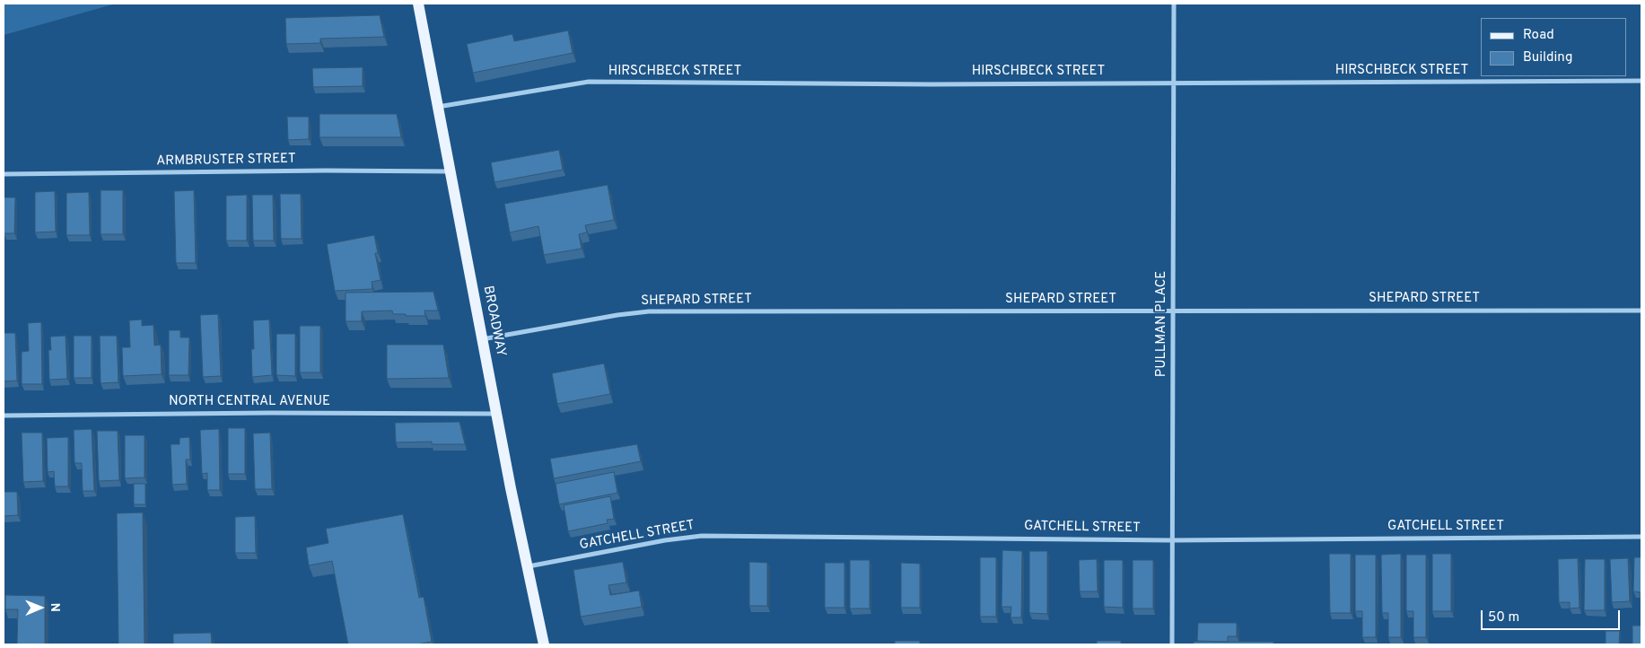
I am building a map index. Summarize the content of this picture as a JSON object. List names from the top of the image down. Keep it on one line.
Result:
{"streets":{"main road":["BROADWAY"],"street":["HIRSCHBECK STREET","ARMBRUSTER STREET","SHEPARD STREET","PULLMAN PLACE","NORTH CENTRAL AVENUE","GATCHELL STREET"]},"crossings":[["HIRSCHBECK STREET","BROADWAY"],["HIRSCHBECK STREET","PULLMAN PLACE"],["ARMBRUSTER STREET","BROADWAY"],["SHEPARD STREET","BROADWAY"],["SHEPARD STREET","PULLMAN PLACE"],["BROADWAY","NORTH CENTRAL AVENUE"],["BROADWAY","GATCHELL STREET"],["PULLMAN PLACE","GATCHELL STREET"]],"legend":["Road","Building"],"scale_bar":"50 m","north":"right"}
